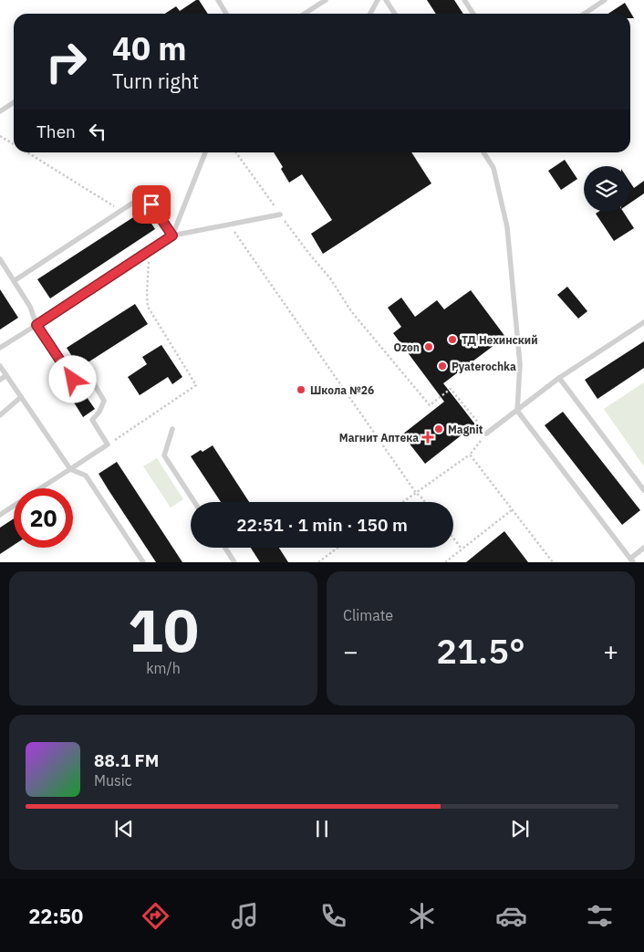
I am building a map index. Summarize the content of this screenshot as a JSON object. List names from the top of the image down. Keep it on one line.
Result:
{"places":{"other":["ТД Нехинский","Ozon","Pyaterochka","Школа №26","Magnit"],"health":["Магнит Аптека"]},"page":{"turn":["40 m","Turn right"],"then":"Then","limit":"20","trip":"22:51 · 1 min · 150 m","tile":[["10","km/h"],"Climate"],"heat":["−","21.5°","+"],"song":["88.1 FM","Music"],"tabs":"22:50"}}
